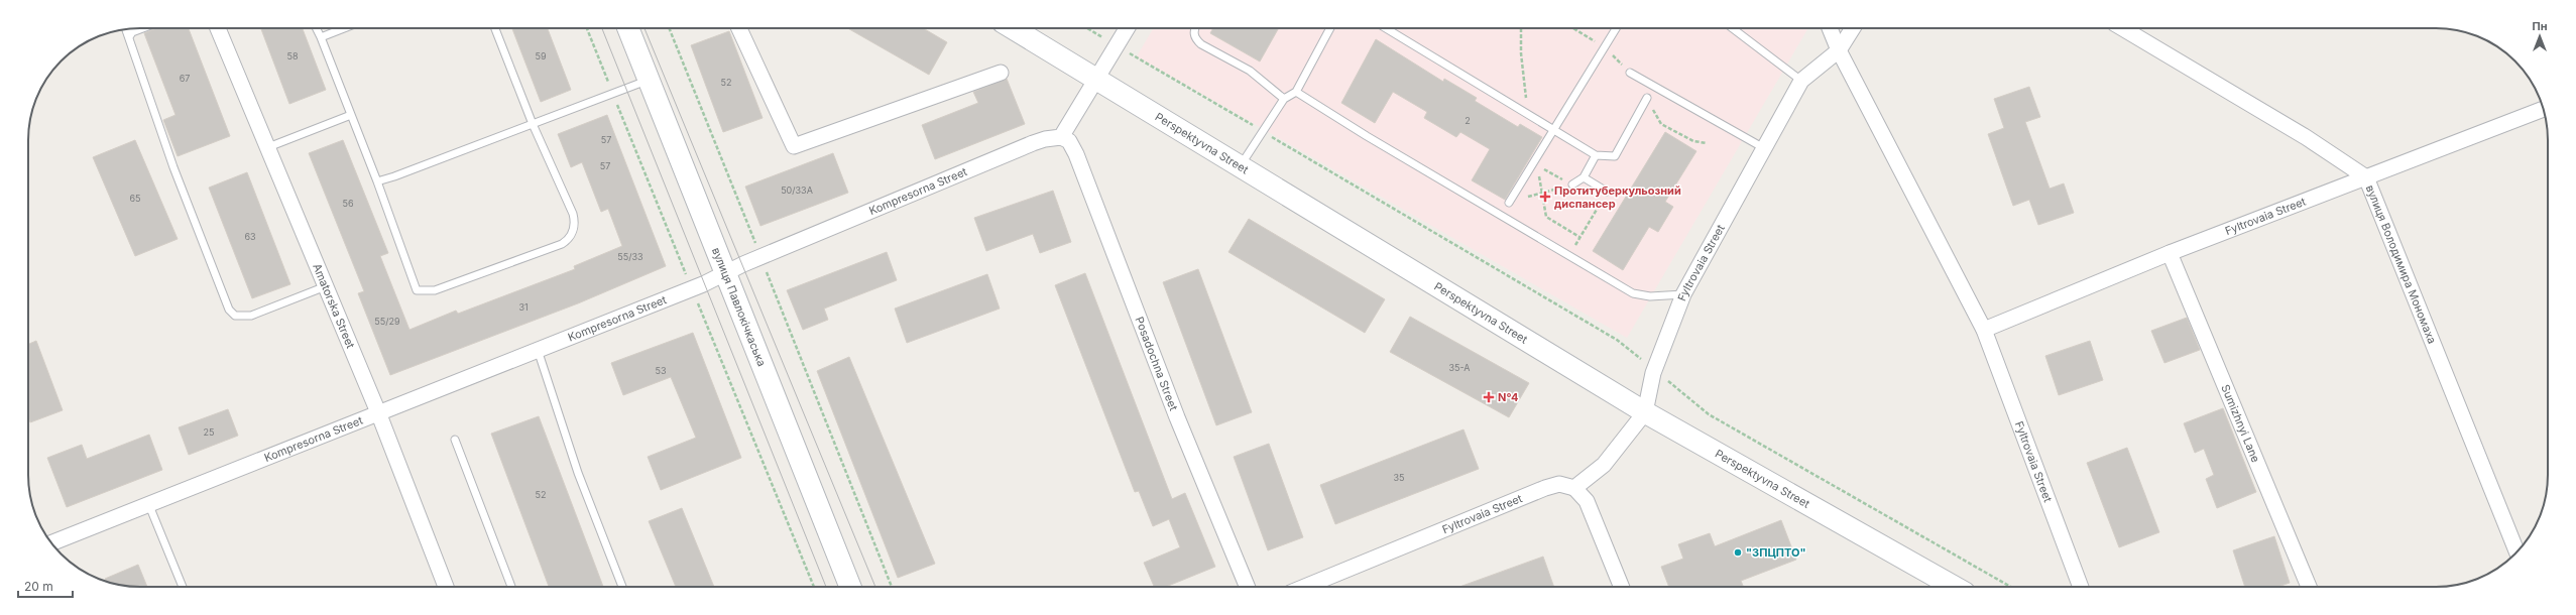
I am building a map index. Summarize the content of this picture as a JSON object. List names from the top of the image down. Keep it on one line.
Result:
{"streets":{"street":["Perspektyvna Street","Kompresorna Street","Fyltrovaia Street","вулиця Володимира Мономаха","Amatorska Street","вулиця Павлокічкаська","Posadochna Street","Sumizhnyi Lane"]},"crossings":[["Perspektyvna Street","Fyltrovaia Street"],["Kompresorna Street","Amatorska Street"],["Kompresorna Street","вулиця Павлокічкаська"],["Kompresorna Street","Posadochna Street"],["Fyltrovaia Street","вулиця Володимира Мономаха"],["Fyltrovaia Street","Sumizhnyi Lane"]],"places":{"health":["Протитуберкульозний диспансер","N°4"],"other":["\"ЗПЦПТО\""]},"house_numbers":["58","59","67","52","2","57","57","50/33А","65","56","63","55/33","31","55/29","35-А","53","25","35","52"],"scale_bar":"20 m","north":"top"}
